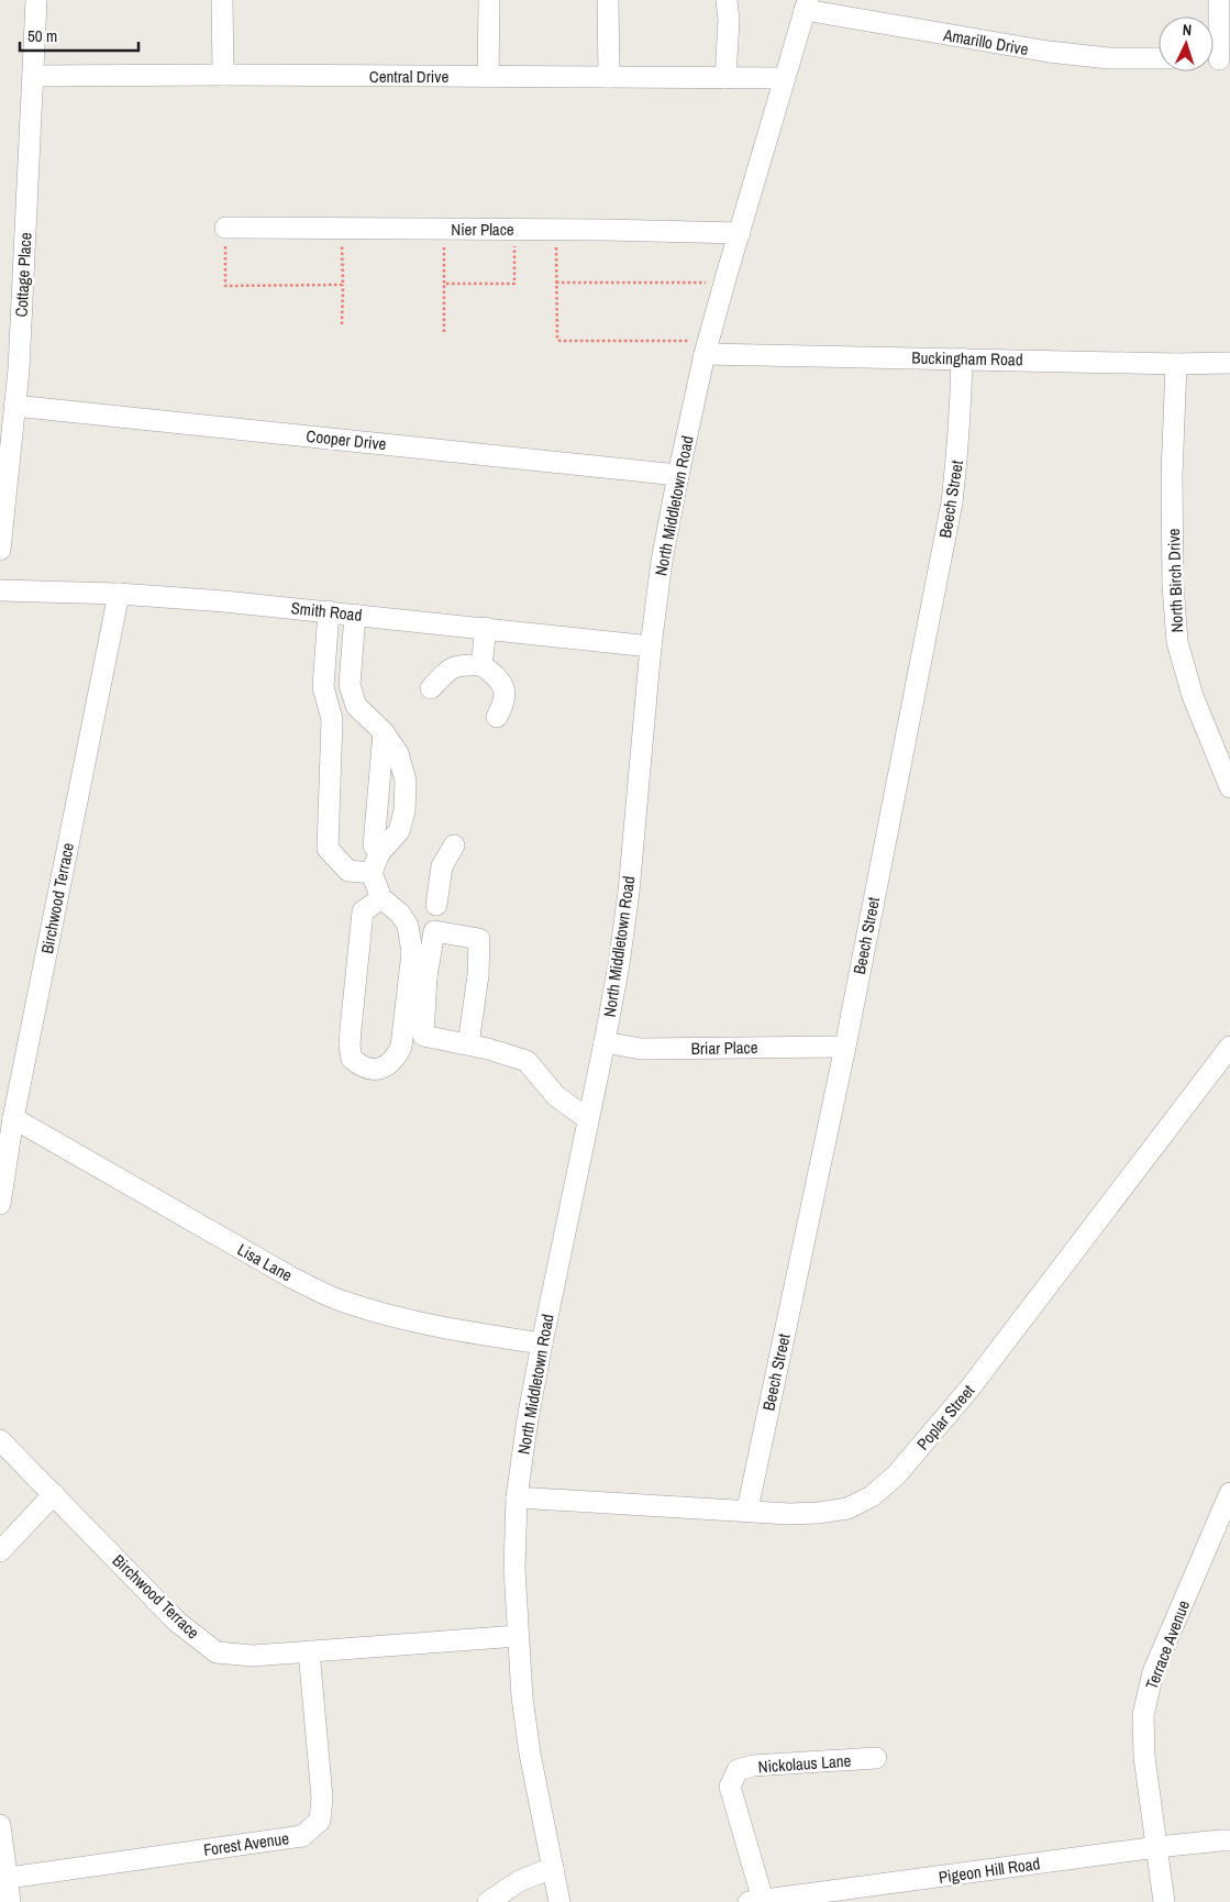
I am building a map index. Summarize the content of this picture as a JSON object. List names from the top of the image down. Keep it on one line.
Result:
{"streets":{"street":["Amarillo Drive","Central Drive","Nier Place","Cottage Place","Buckingham Road","Cooper Drive","Beech Street","North Middletown Road","North Birch Drive","Smith Road","Birchwood Terrace","Briar Place","Lisa Lane","Poplar Street","Terrace Avenue","Nickolaus Lane","Forest Avenue","Pigeon Hill Road"]},"crossings":[["Amarillo Drive","North Middletown Road"],["Central Drive","Cottage Place"],["Central Drive","North Middletown Road"],["Nier Place","North Middletown Road"],["Cottage Place","Cooper Drive"],["Buckingham Road","Beech Street"],["Buckingham Road","North Middletown Road"],["Buckingham Road","North Birch Drive"],["Cooper Drive","North Middletown Road"],["Beech Street","Briar Place"],["Beech Street","Poplar Street"],["North Middletown Road","Smith Road"],["North Middletown Road","Birchwood Terrace"],["North Middletown Road","Briar Place"],["North Middletown Road","Lisa Lane"],["North Middletown Road","Poplar Street"],["Smith Road","Birchwood Terrace"],["Birchwood Terrace","Lisa Lane"],["Birchwood Terrace","Forest Avenue"],["Terrace Avenue","Pigeon Hill Road"],["Nickolaus Lane","Pigeon Hill Road"]],"scale_bar":"50 m","north":"top"}
